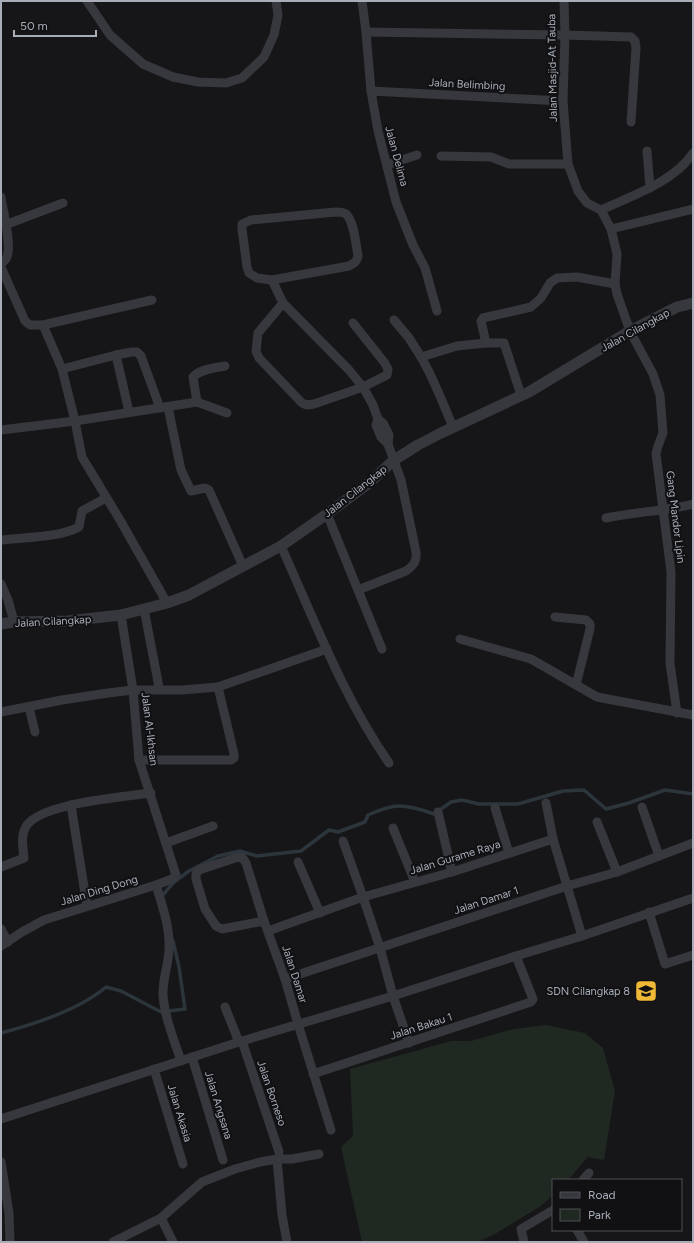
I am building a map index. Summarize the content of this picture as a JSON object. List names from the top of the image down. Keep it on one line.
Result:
{"streets":{"street":["Jalan Masjid-At Tauba","Jalan Belimbing","Jalan Delima","Jalan Cilangkap","Gang Mandor Lipin","Jalan Al-Ikhsan","Jalan Gurame Raya","Jalan Ding Dong","Jalan Damar 1","Jalan Damar","Jalan Bakau 1","Jalan Borneso","Jalan Angsana","Jalan Akasia"]},"crossings":[["Jalan Masjid-At Tauba","Jalan Belimbing"],["Jalan Masjid-At Tauba","Jalan Cilangkap"],["Jalan Masjid-At Tauba","Gang Mandor Lipin"],["Jalan Belimbing","Jalan Delima"],["Jalan Cilangkap","Gang Mandor Lipin"],["Jalan Cilangkap","Jalan Al-Ikhsan"],["Jalan Al-Ikhsan","Jalan Ding Dong"],["Jalan Gurame Raya","Jalan Damar"],["Jalan Damar 1","Jalan Damar"],["Jalan Damar","Jalan Bakau 1"]],"places":{"school or university":["SDN Cilangkap 8"]},"legend":["Road","Park"],"scale_bar":"50 m"}
